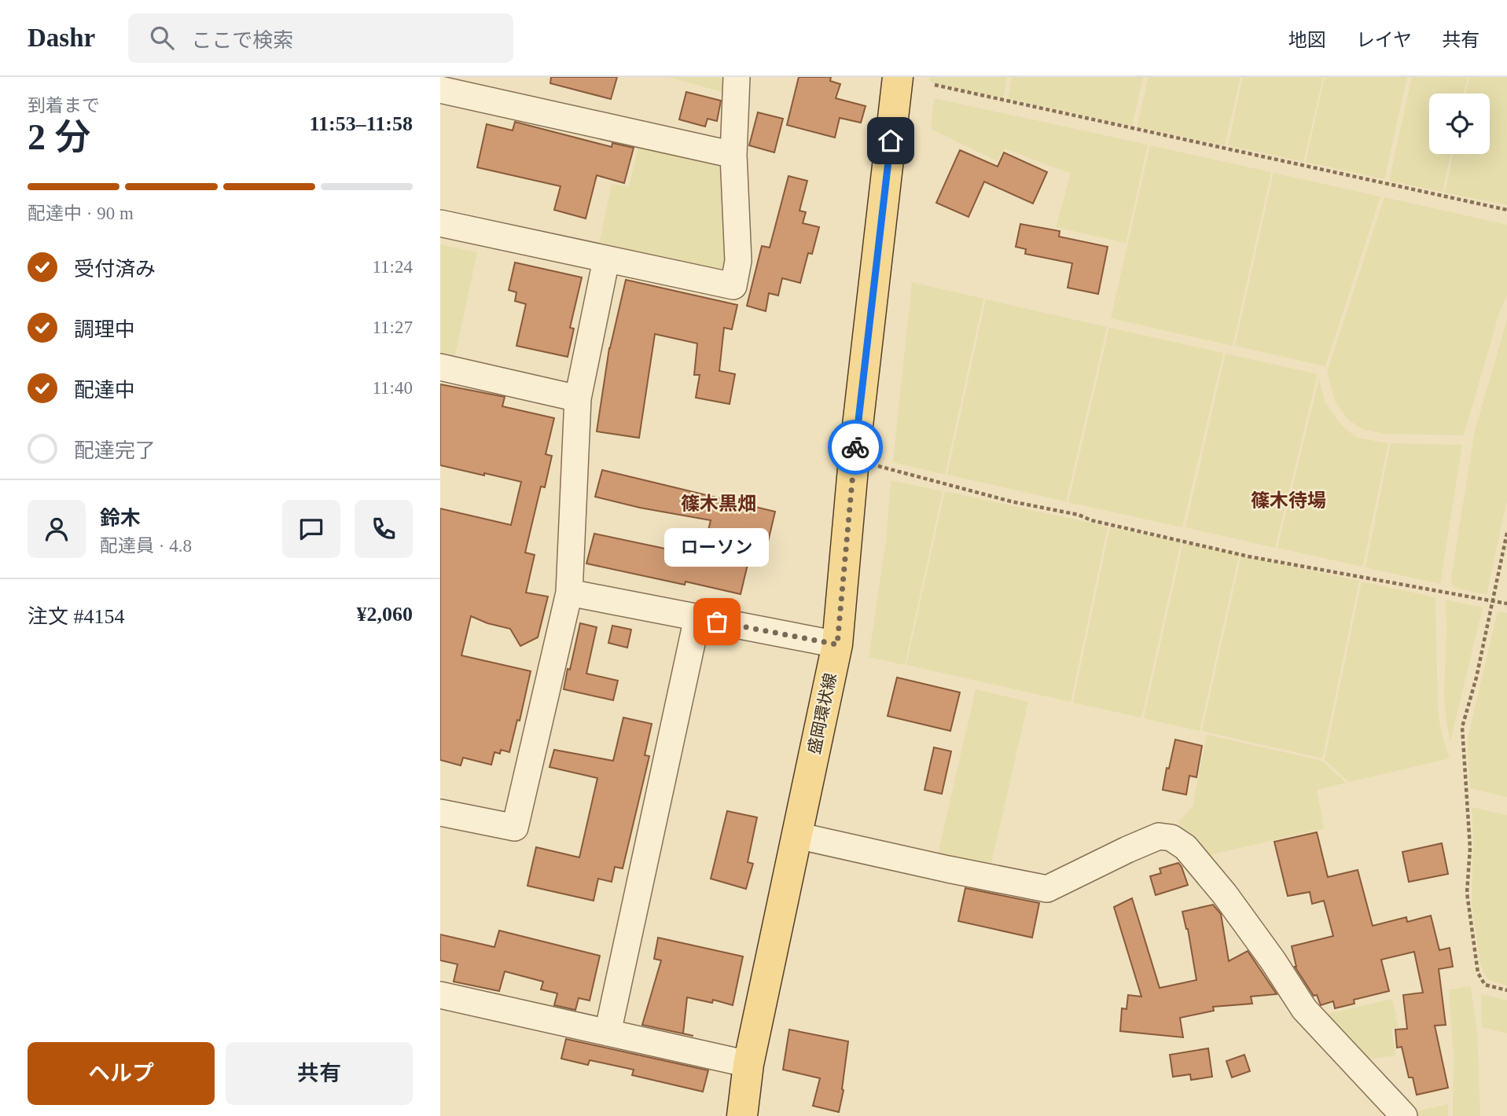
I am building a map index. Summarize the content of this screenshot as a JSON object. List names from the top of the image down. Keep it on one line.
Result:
{"streets":{"main road":["盛岡環状線"]},"districts":["篠木待場","篠木黒畑"],"places":["ローソン"],"page":{"header":"Dashr","search":"ここで検索","nav":["地図","レイヤ","共有"],"heading":["2 分","到着まで","11:53–11:58"],"panel":["鈴木","配達員 · 4.8","注文 #4154","¥2,060"],"bar":"配達中 · 90 m","list":[["受付済み","11:24"],["調理中","11:27"],["配達中","11:40"],"配達完了"],"bubble":"ローソン","buttons":["ヘルプ","共有"]}}
